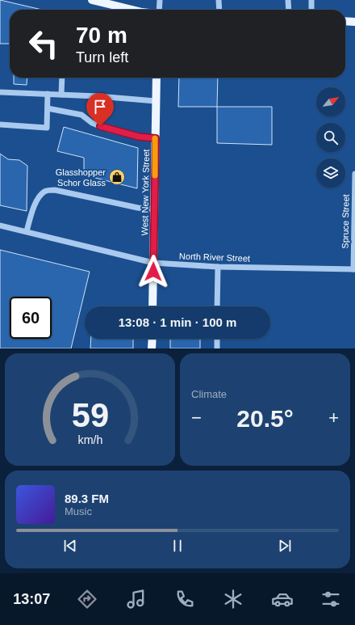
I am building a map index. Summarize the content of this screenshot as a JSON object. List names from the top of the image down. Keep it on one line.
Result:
{"streets":{"main road":["West New York Street"],"street":["Spruce Street","North River Street"]},"crossings":[["West New York Street","North River Street"],["Spruce Street","North River Street"]],"places":{"shop":["Glasshopper Schor Glass"]},"north":"top right","page":{"turn":["70 m","Turn left"],"limit":"60","trip":"13:08 · 1 min · 100 m","tile":"Climate","heat":["−","20.5°","+"],"song":["89.3 FM","Music"],"tabs":"13:07","gauge":["59","km/h"]}}
